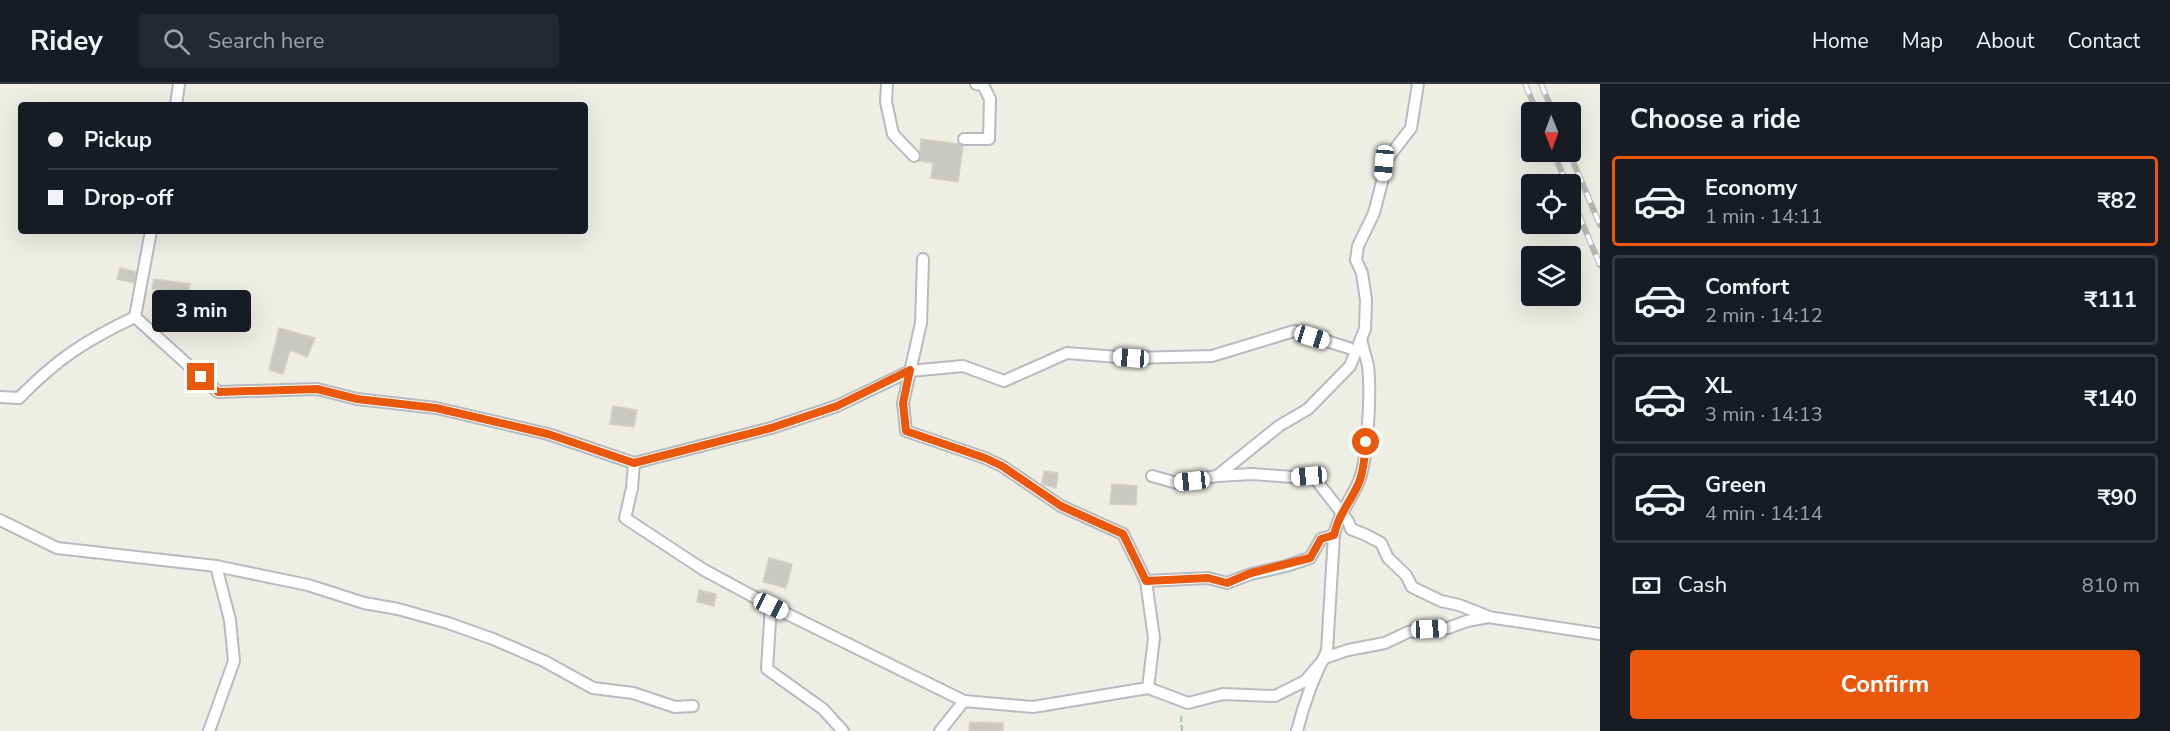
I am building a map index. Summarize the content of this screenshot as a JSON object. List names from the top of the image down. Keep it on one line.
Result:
{"north":"bottom","page":{"header":"Ridey","search":"Search here","nav":["Home","Map","About","Contact"],"heading":"Choose a ride","banner":["Pickup","Drop-off"],"list":[{"name":"Economy","note":"1 min · 14:11","value":"₹82"},{"name":"Comfort","note":"2 min · 14:12","value":"₹111"},{"name":"XL","note":"3 min · 14:13","value":"₹140"},{"name":"Green","note":"4 min · 14:14","value":"₹90"}],"bubble":"3 min","pay":["Cash","810 m"],"buttons":"Confirm"}}
